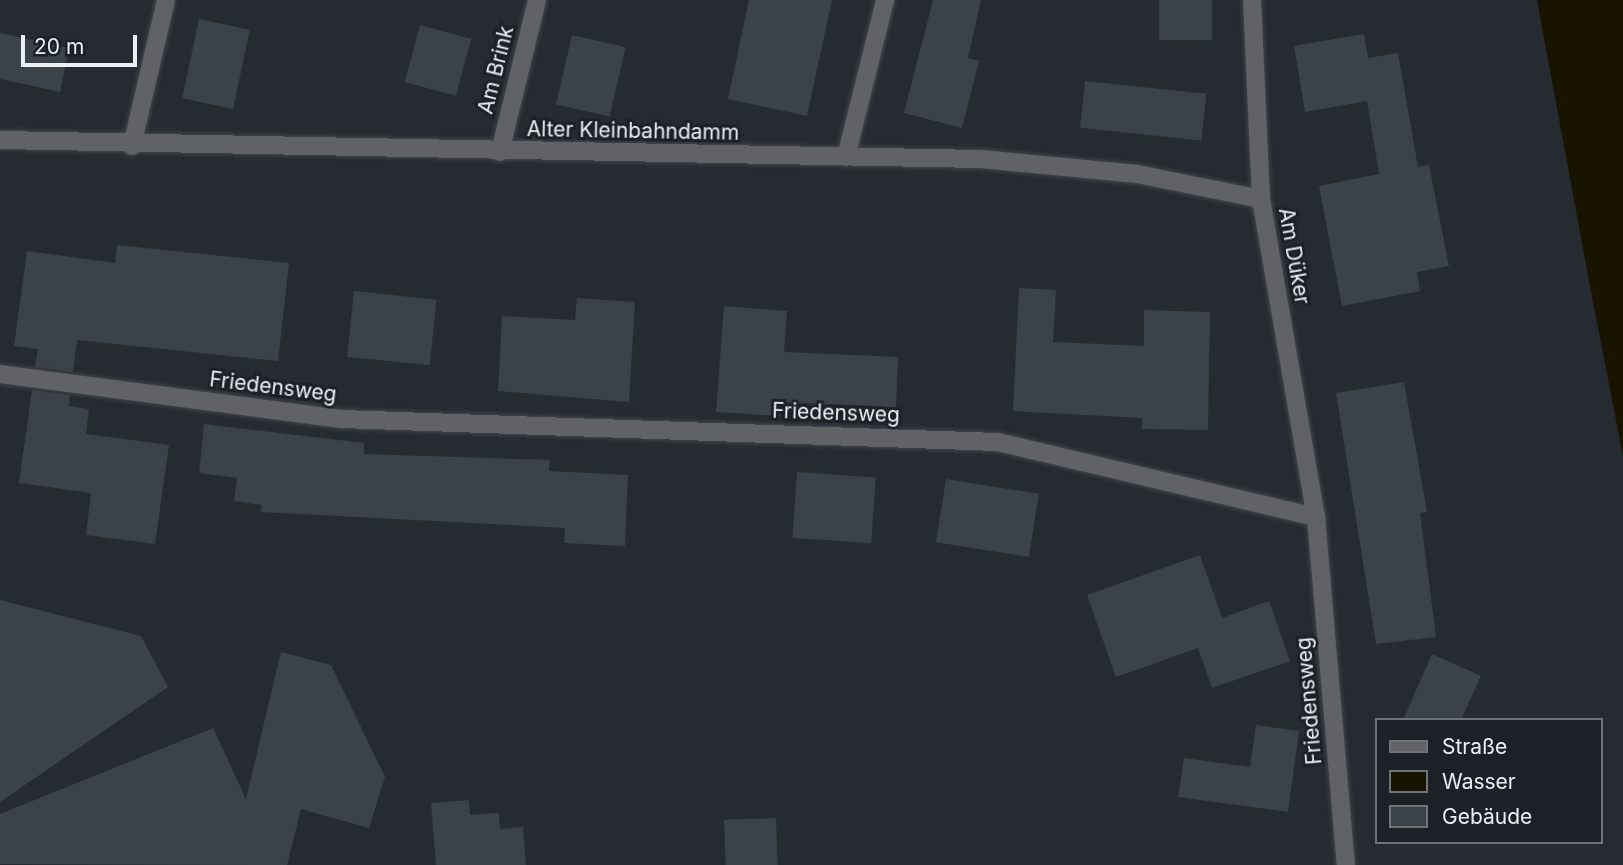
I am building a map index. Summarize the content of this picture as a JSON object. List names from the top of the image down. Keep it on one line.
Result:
{"streets":{"street":["Am Brink","Alter Kleinbahndamm","Am Düker","Friedensweg"]},"crossings":[["Am Brink","Alter Kleinbahndamm"],["Alter Kleinbahndamm","Am Düker"],["Am Düker","Friedensweg"]],"legend":["Straße","Wasser","Gebäude"],"scale_bar":"20 m"}
